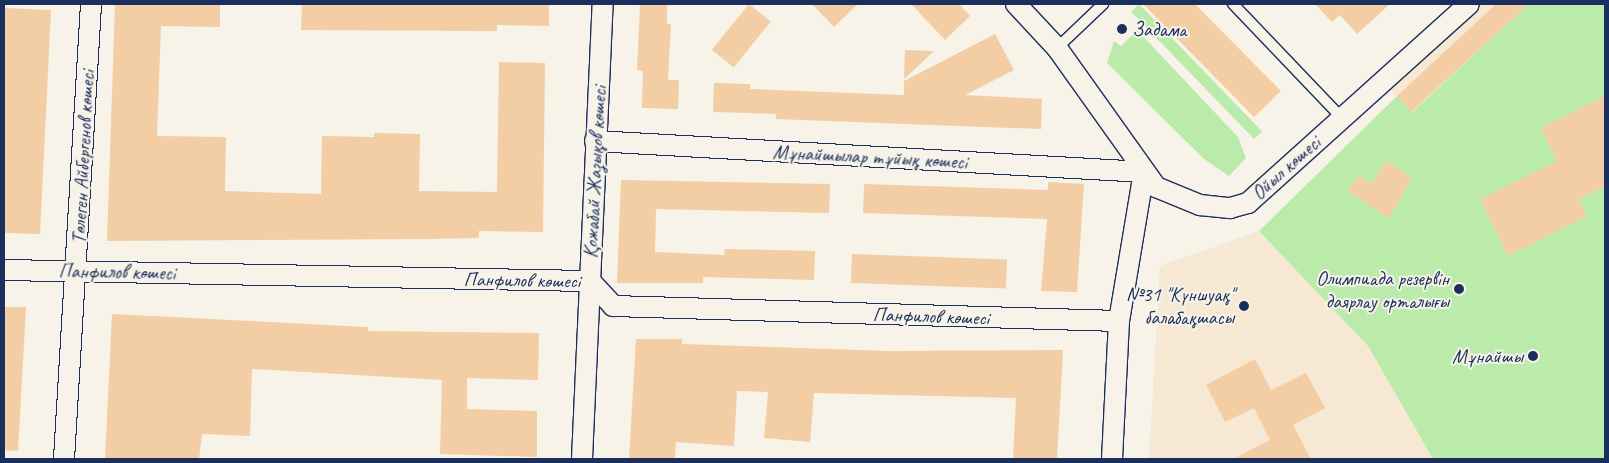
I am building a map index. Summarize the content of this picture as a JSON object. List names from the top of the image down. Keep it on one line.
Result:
{"streets":{"street":["Төлеген Айбергенов көшесі","Мұнайшылар тұйық көшесі","Ойыл көшесі","Қожабай Жазықов көшесі","Панфилов көшесі"]},"crossings":[["Төлеген Айбергенов көшесі","Панфилов көшесі"],["Мұнайшылар тұйық көшесі","Ойыл көшесі"],["Мұнайшылар тұйық көшесі","Қожабай Жазықов көшесі"],["Қожабай Жазықов көшесі","Панфилов көшесі"]],"places":["Задама","Олимпиада резервін даярлау орталығы","№31 \"Күншуақ\" балабақшасы","Мұнайшы"]}
